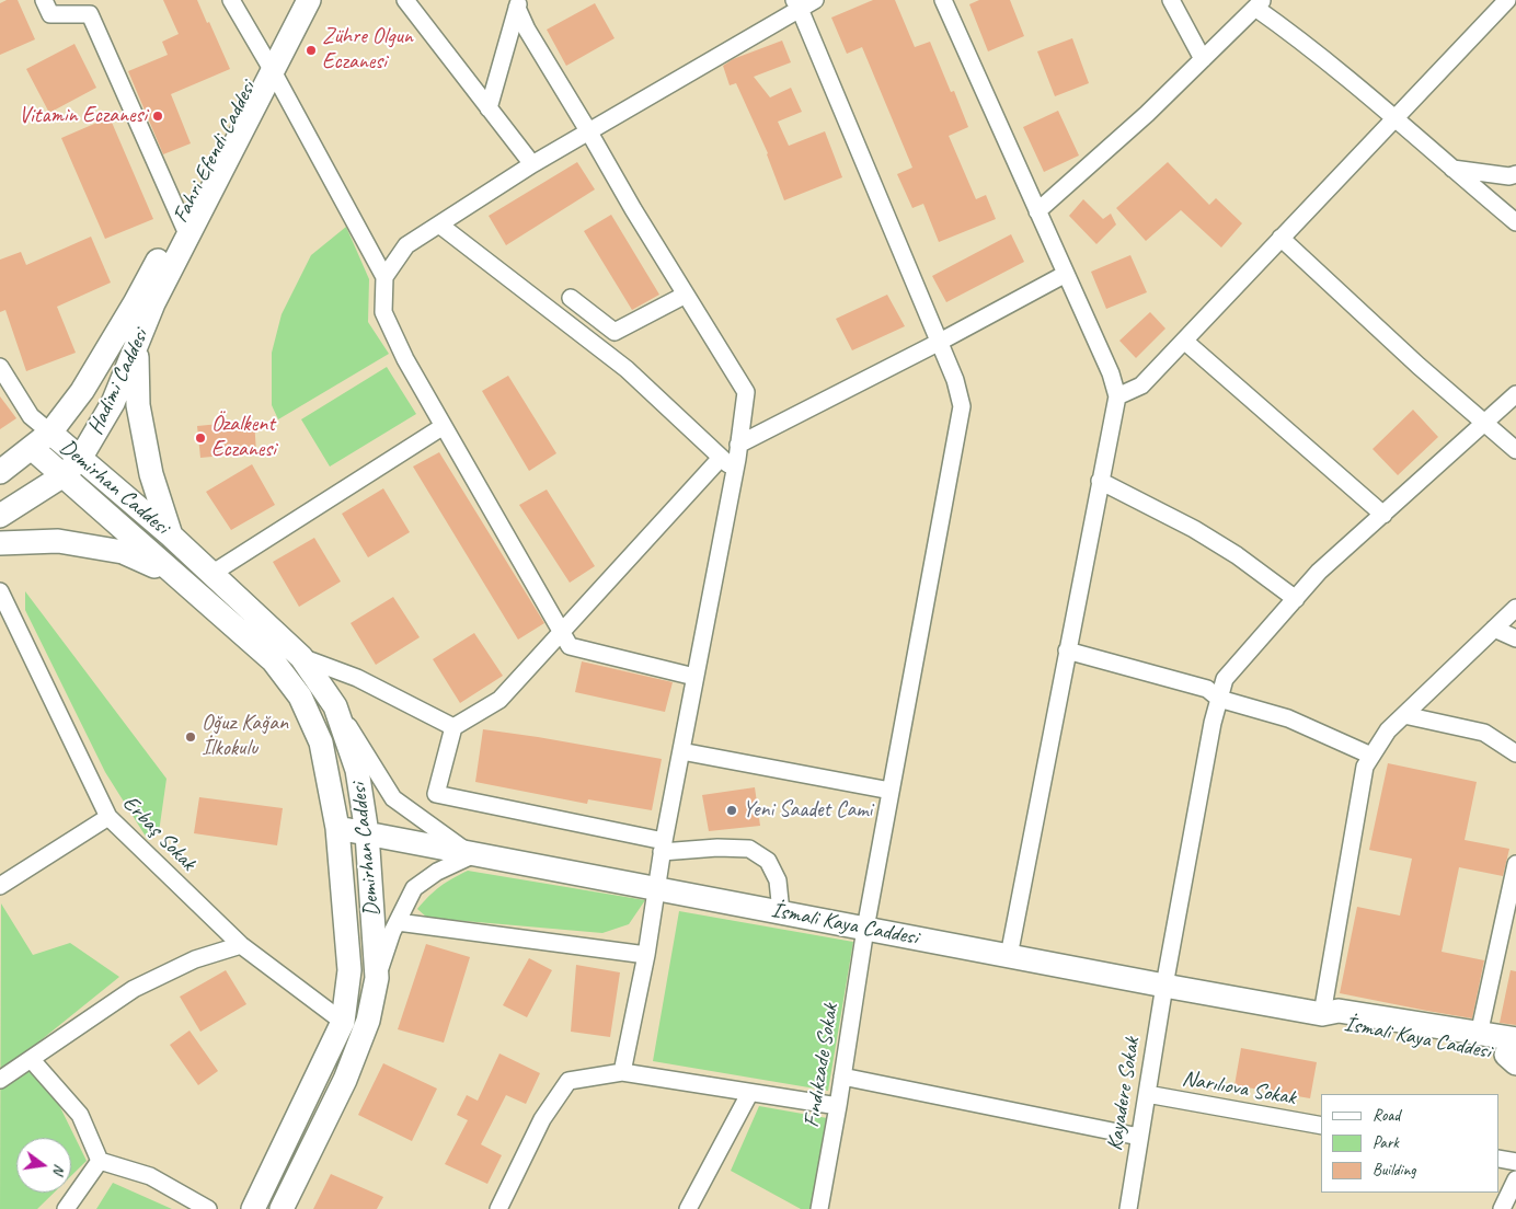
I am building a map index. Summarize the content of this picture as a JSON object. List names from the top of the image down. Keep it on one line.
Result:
{"streets":{"main road":["Fahri Efendi Caddesi","Hadimi Caddesi","Demirhan Caddesi","İsmali Kaya Caddesi"],"street":["Erbaş Sokak","Fındıkzade Sokak","Narılıova Sokak","Kayadere Sokak"]},"crossings":[["Fahri Efendi Caddesi","Hadimi Caddesi"],["Hadimi Caddesi","Demirhan Caddesi"],["Demirhan Caddesi","Erbaş Sokak"],["Demirhan Caddesi","İsmali Kaya Caddesi"],["İsmali Kaya Caddesi","Fındıkzade Sokak"],["İsmali Kaya Caddesi","Kayadere Sokak"],["Narılıova Sokak","Kayadere Sokak"]],"places":["Zühre Olgun Eczanesi","Vitamin Eczanesi","Özalkent Eczanesi","Oğuz Kağan İlkokulu","Yeni Saadet Cami"],"legend":["Road","Park","Building"],"north":"right"}
